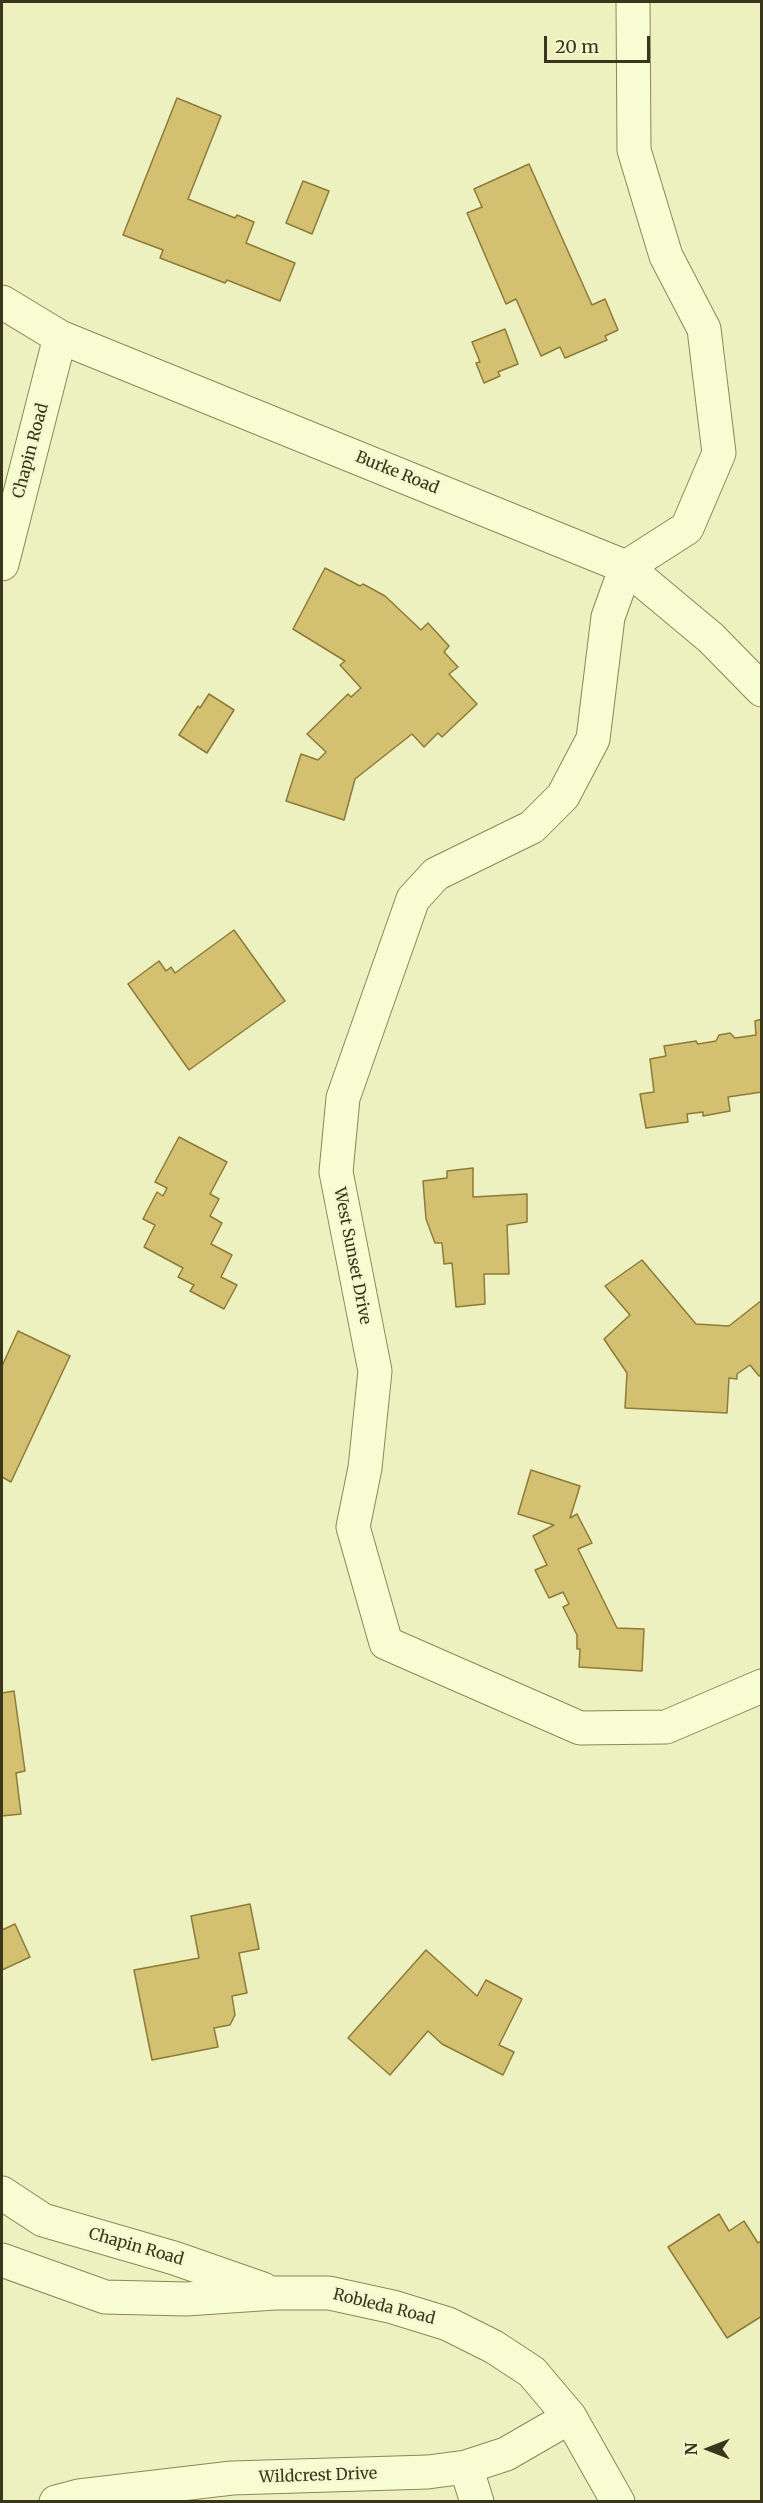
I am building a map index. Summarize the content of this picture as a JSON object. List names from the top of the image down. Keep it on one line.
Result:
{"streets":{"street":["Chapin Road","Burke Road","West Sunset Drive","Robleda Road","Wildcrest Drive"]},"crossings":[["Chapin Road","Burke Road"],["Chapin Road","Robleda Road"],["Burke Road","West Sunset Drive"],["Robleda Road","Wildcrest Drive"]],"scale_bar":"20 m","north":"left"}
